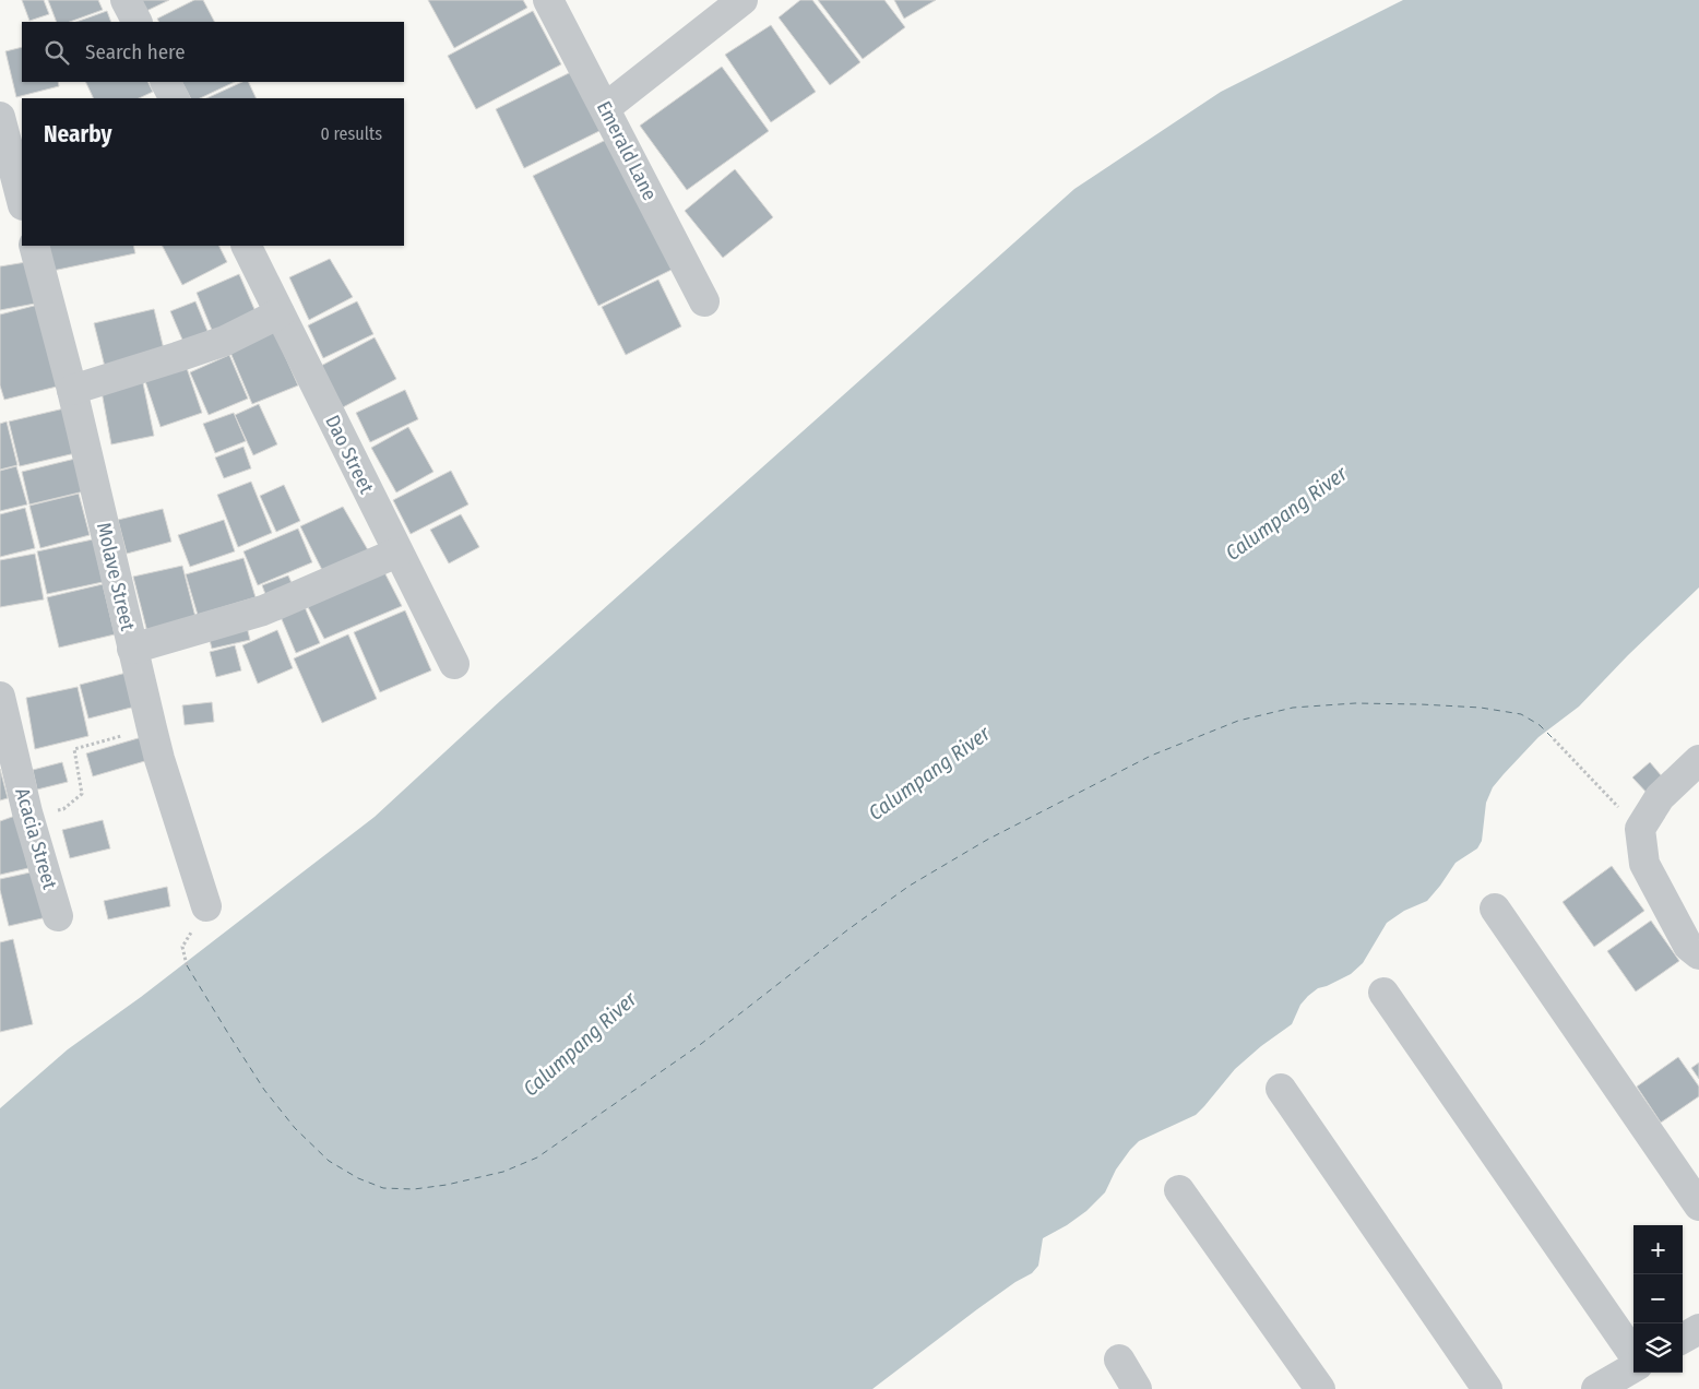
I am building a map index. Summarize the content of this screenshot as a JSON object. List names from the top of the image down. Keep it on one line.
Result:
{"streets":{"street":["Emerald Lane","Dao Street","Molave Street","Acacia Street"]},"water":["Calumpang River"],"page":{"search":"Search here","heading":["Nearby","0 results"],"map_buttons":["+","−"]}}
